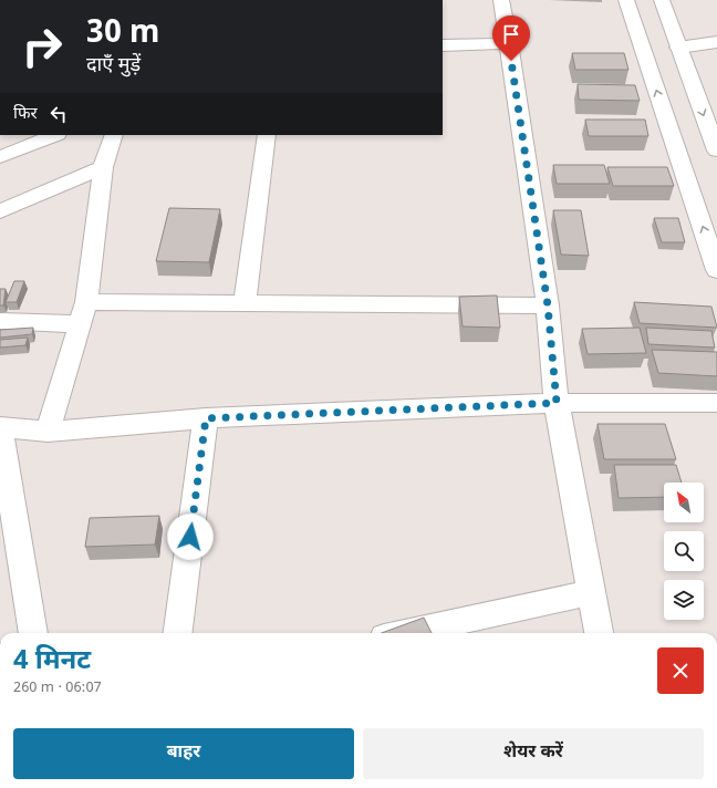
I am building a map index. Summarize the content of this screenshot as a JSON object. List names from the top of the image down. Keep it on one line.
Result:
{"north":"top left","page":{"turn":["30 m","दाएँ मुड़ें"],"then":"फिर","heading":["4 मिनट","260 m · 06:07"],"buttons":["बाहर","शेयर करें"]}}
